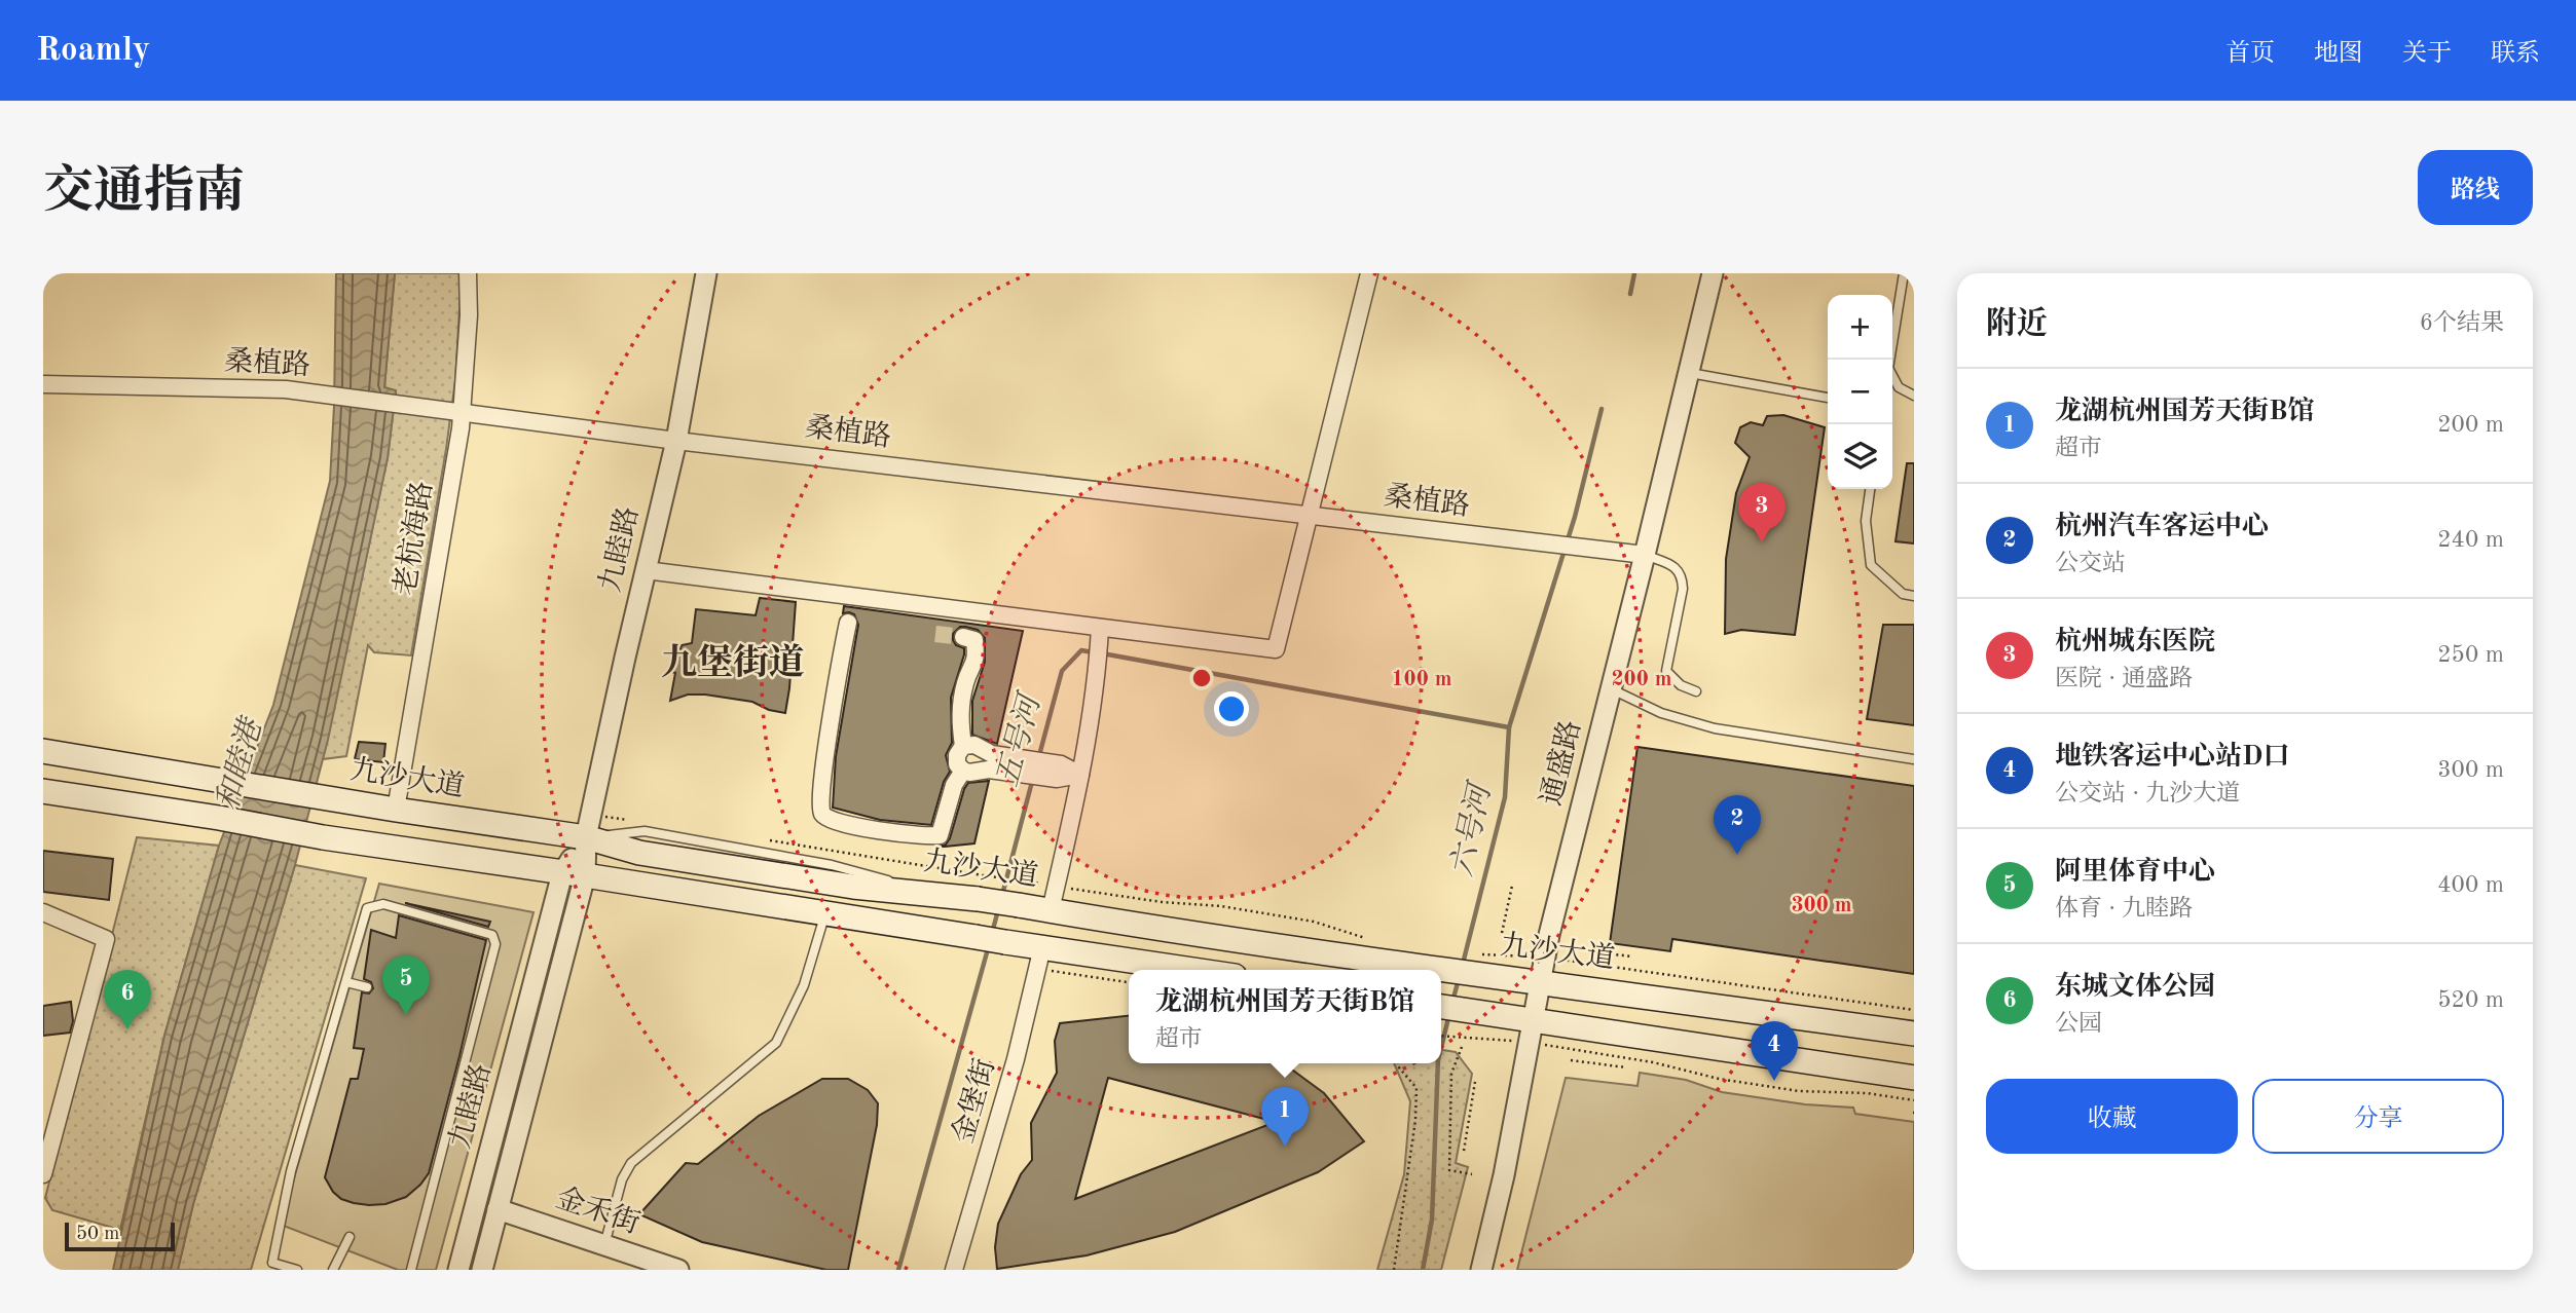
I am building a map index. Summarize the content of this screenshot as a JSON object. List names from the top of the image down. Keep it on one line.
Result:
{"streets":{"main road":["九沙大道"],"street":["桑植路","老杭海路","九睦路","通盛路","金堡街","金禾街"]},"crossings":[["桑植路","老杭海路"],["桑植路","九睦路"],["桑植路","通盛路"],["老杭海路","九沙大道"],["九睦路","九沙大道"],["九睦路","金禾街"],["通盛路","九沙大道"]],"districts":["九堡街道"],"water":["五号河","和睦港","六号河"],"scale_bar":"50 m","page":{"header":"Roamly","nav":["首页","地图","关于","联系"],"title":"交通指南","buttons":["路线",["收藏","分享"]],"heading":["附近","6个结果"],"map_buttons":["+","−"],"list":[{"mark":"1","name":"龙湖杭州国芳天街B馆","note":"超市","value":"200 m"},{"mark":"2","name":"杭州汽车客运中心","note":"公交站","value":"240 m"},{"mark":"3","name":"杭州城东医院","note":"医院 · 通盛路","value":"250 m"},{"mark":"4","name":"地铁客运中心站D口","note":"公交站 · 九沙大道","value":"300 m"},{"mark":"5","name":"阿里体育中心","note":"体育 · 九睦路","value":"400 m"},{"mark":"6","name":"东城文体公园","note":"公园","value":"520 m"}],"pins":["3","2","5","6","4","1"],"popup":["龙湖杭州国芳天街B馆","超市"],"scale":"50 m"},"rings":["100 m","200 m","300 m"]}
